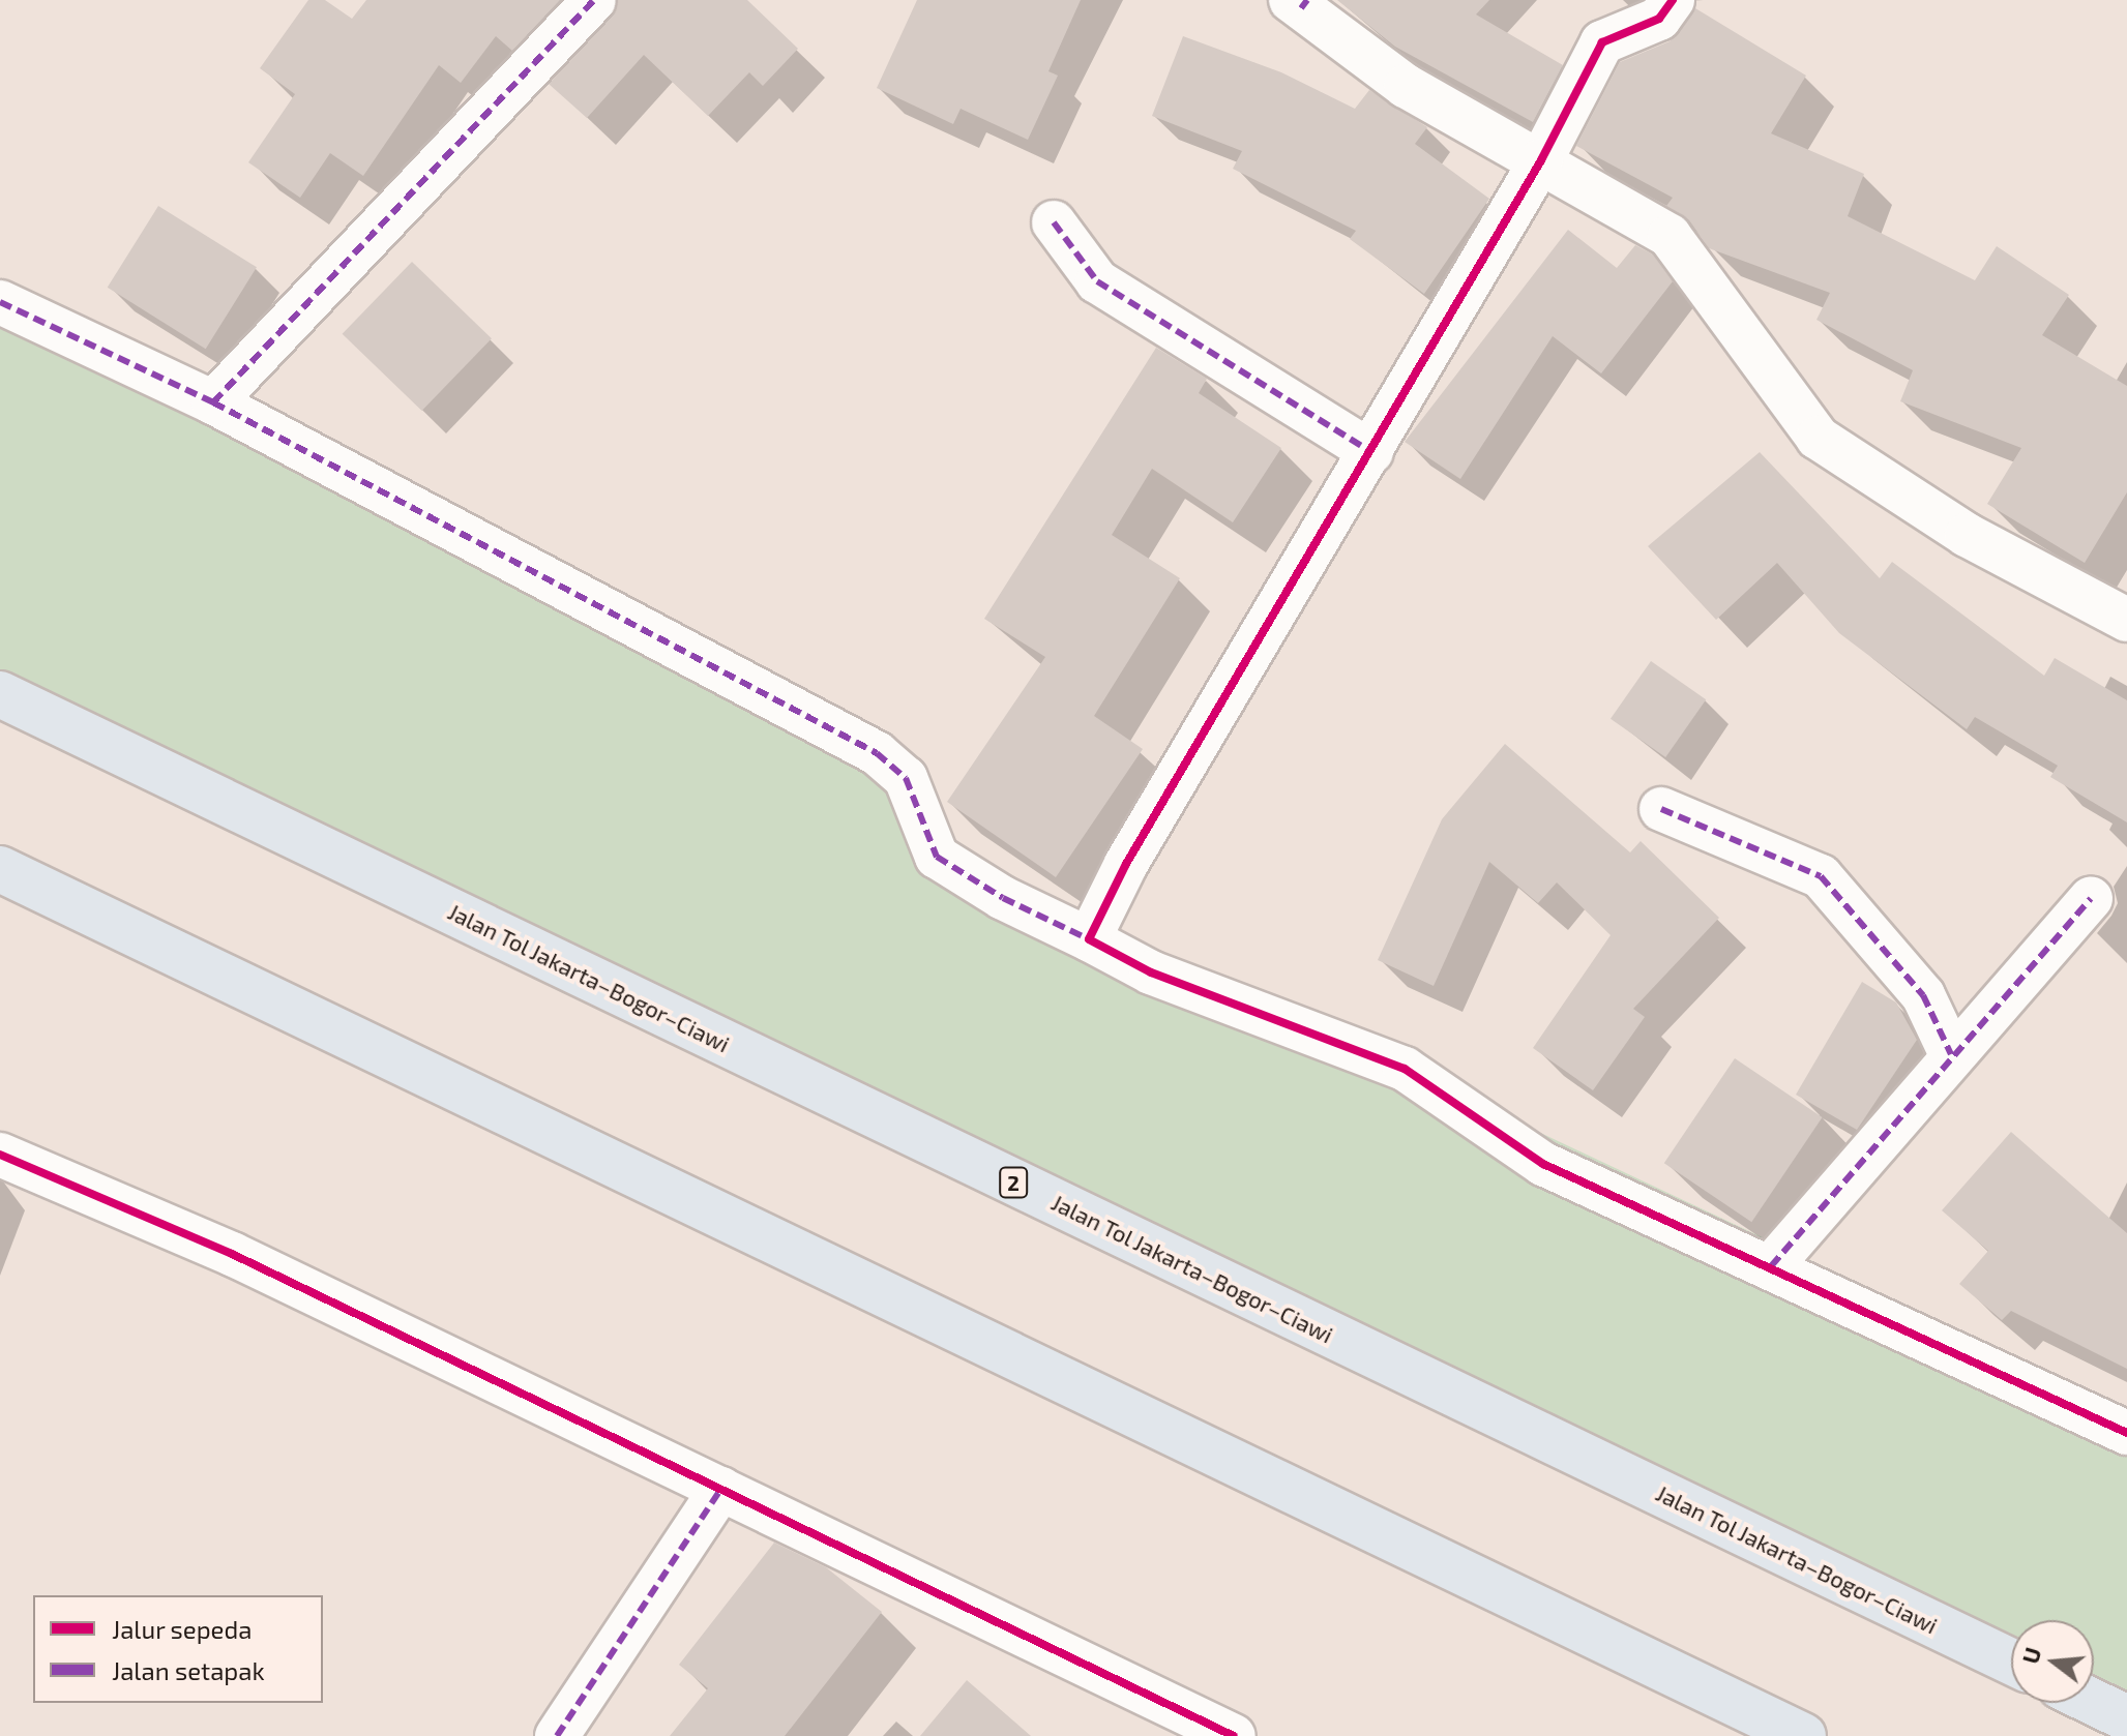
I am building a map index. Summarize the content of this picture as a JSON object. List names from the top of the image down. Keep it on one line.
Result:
{"streets":{"highway":["Jalan Tol Jakarta–Bogor–Ciawi","2"]},"legend":["Jalur sepeda","Jalan setapak"],"north":"left"}
